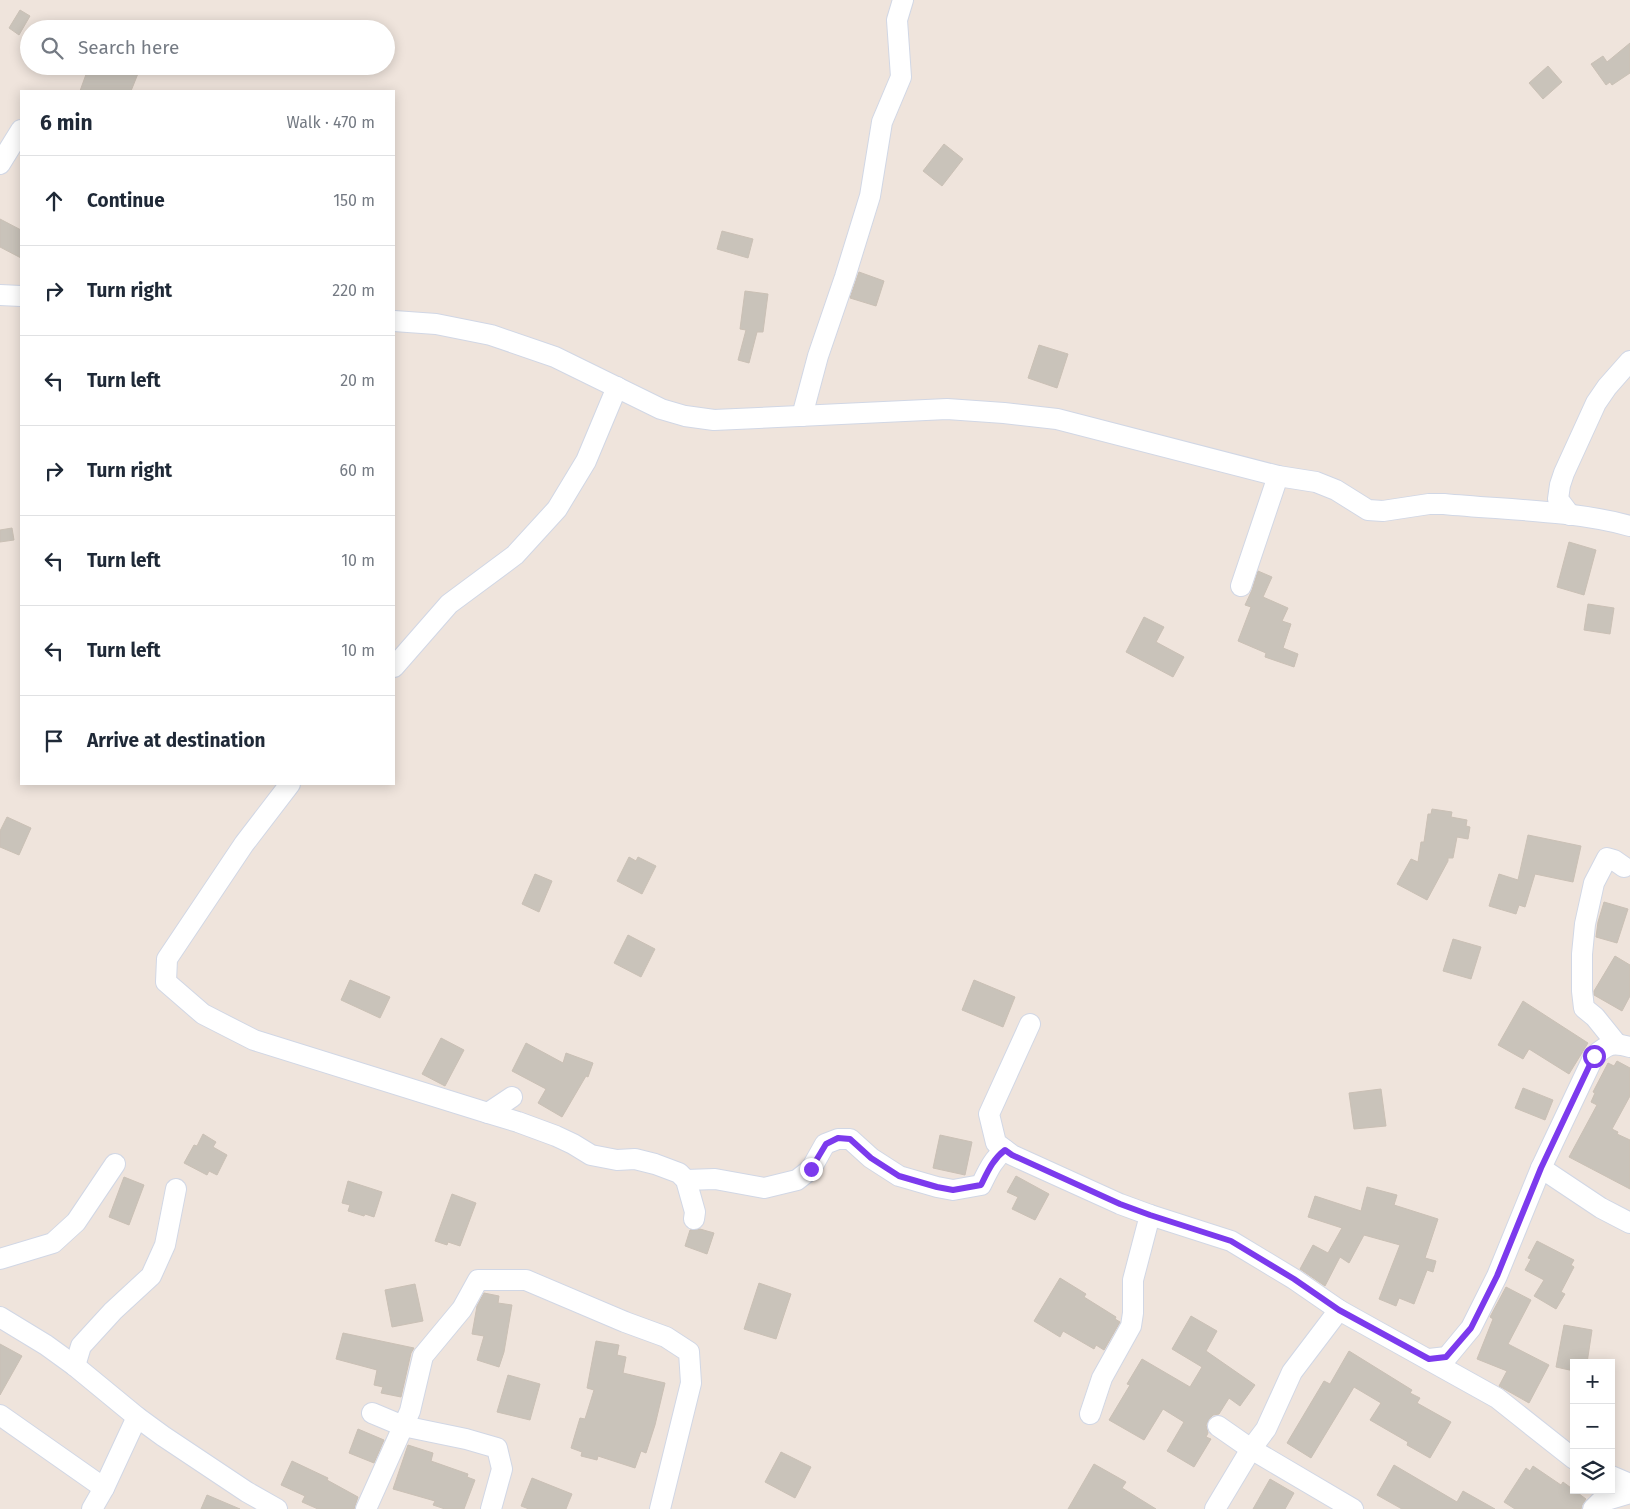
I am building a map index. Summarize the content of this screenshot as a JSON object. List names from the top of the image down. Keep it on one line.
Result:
{"page":{"search":"Search here","heading":["6 min","Walk · 470 m"],"list":[["Continue","150 m"],["Turn right","220 m"],["Turn left","20 m"],["Turn right","60 m"],["Turn left","10 m"],["Turn left","10 m"],"Arrive at destination"],"map_buttons":["+","−"]}}
